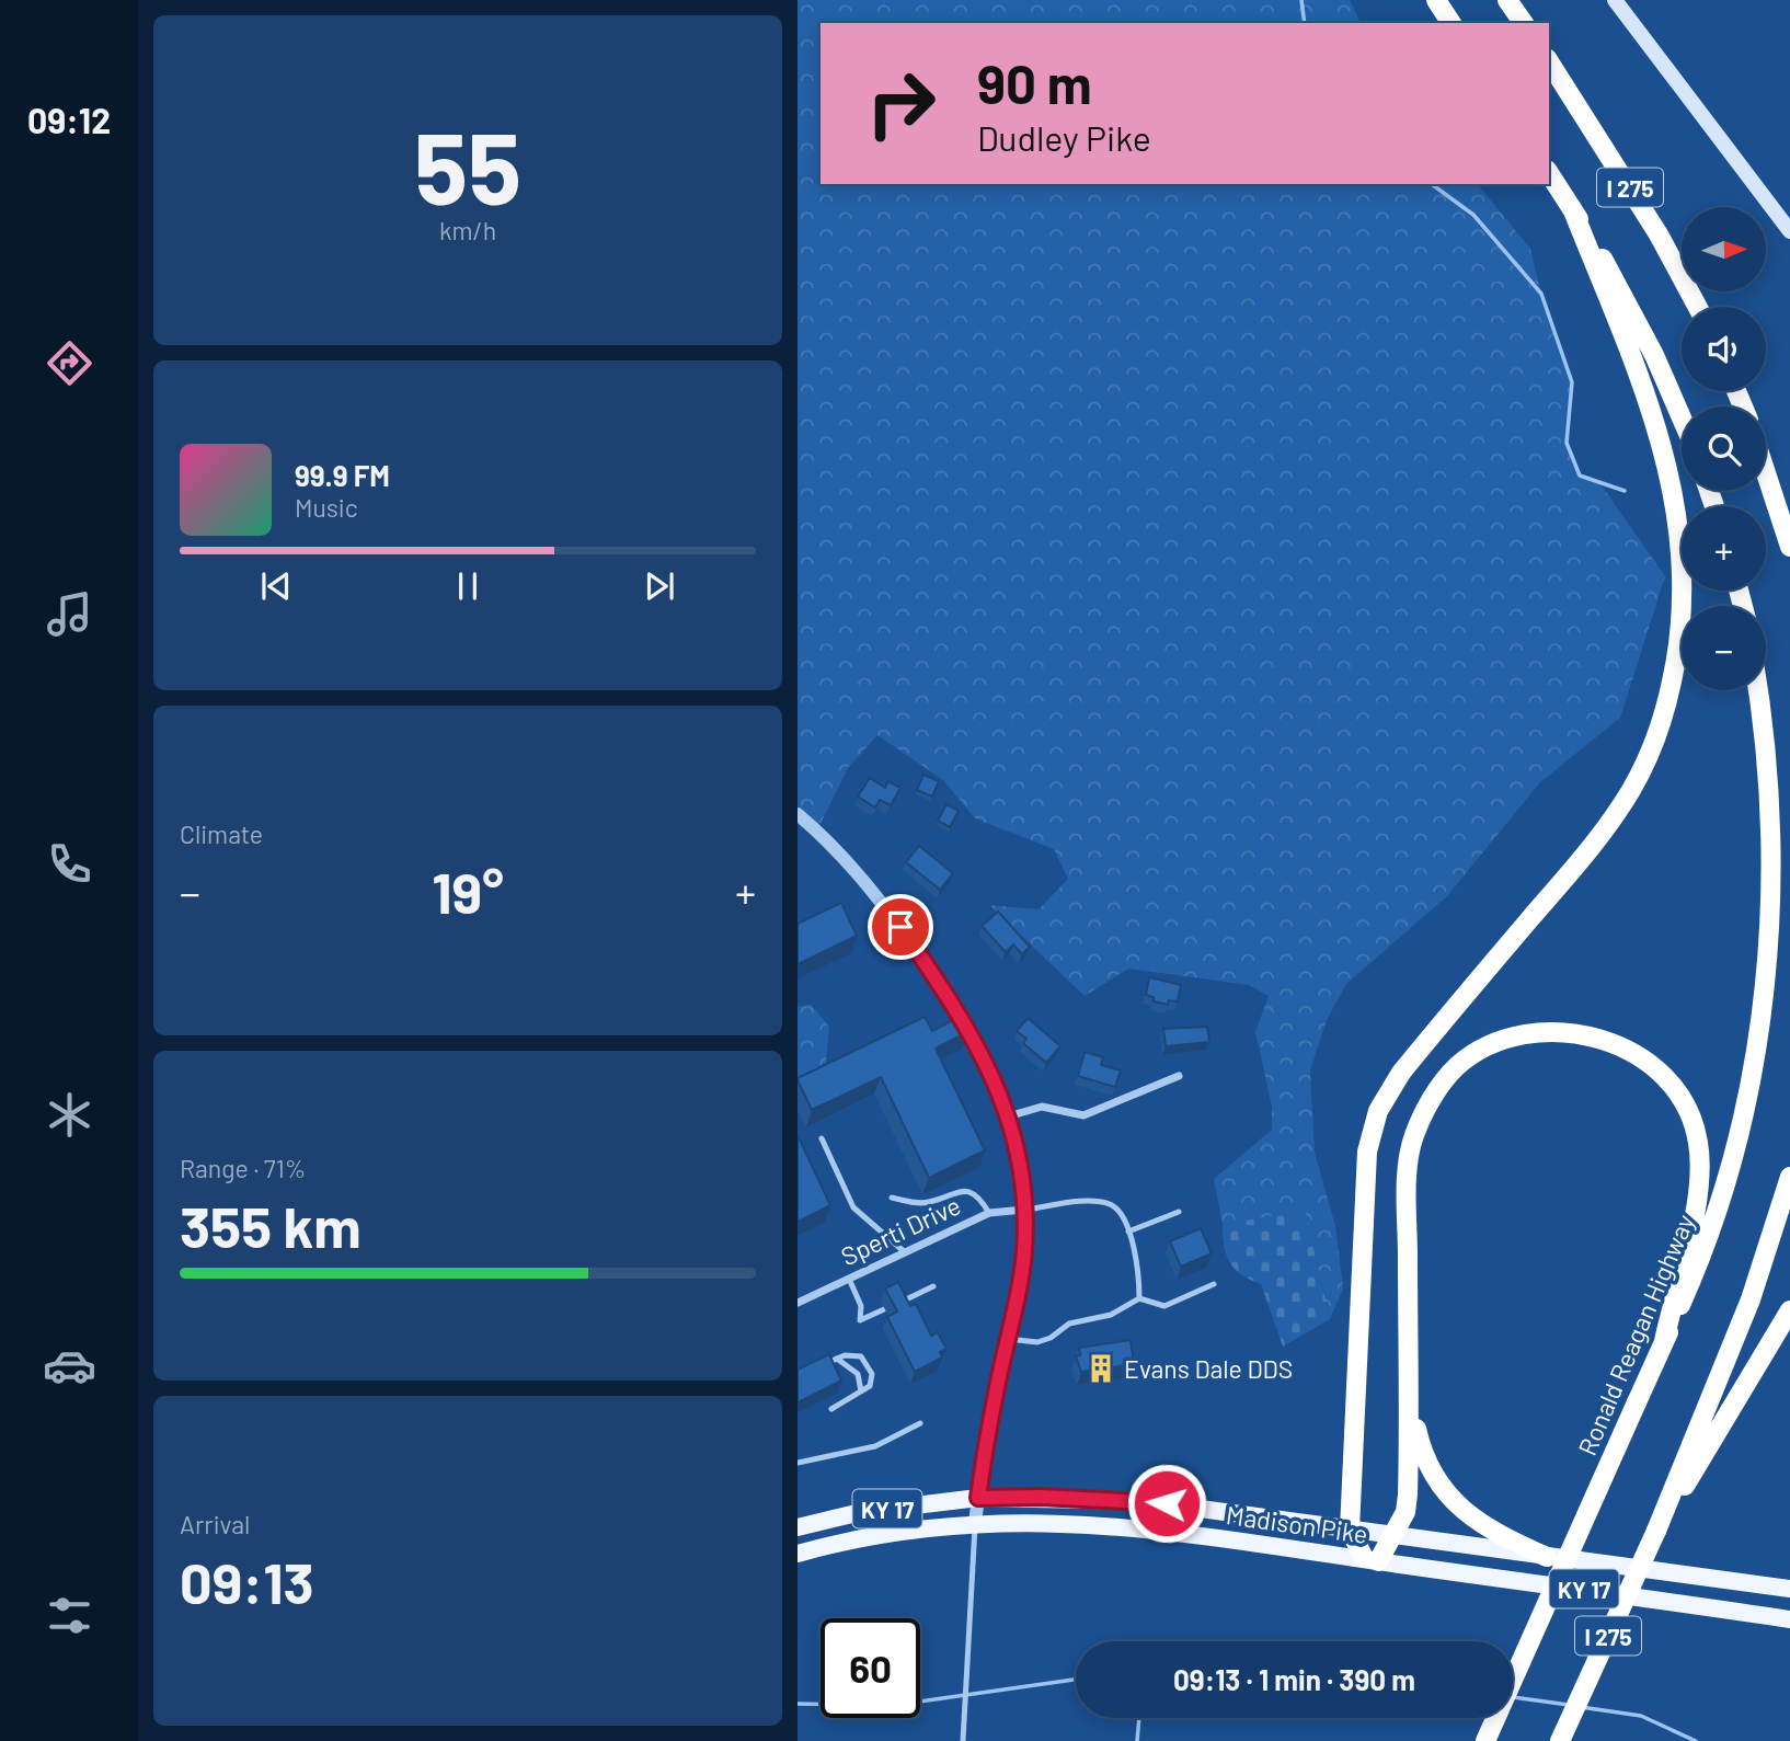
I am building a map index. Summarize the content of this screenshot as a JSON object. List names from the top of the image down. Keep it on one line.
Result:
{"streets":{"highway":["I 275","Ronald Reagan Highway"],"main road":["KY 17","Madison Pike"],"street":["Sperti Drive"]},"places":{"building":["Evans Dale DDS"]},"north":"right","page":{"tabs":"09:12","tile":[["55","km/h"],"Climate",["Range · 71%","355 km"],["Arrival","09:13"]],"turn":["90 m","Dudley Pike"],"map_buttons":["+","−"],"song":["99.9 FM","Music"],"heat":["−","19°","+"],"limit":"60","trip":"09:13 · 1 min · 390 m"}}
